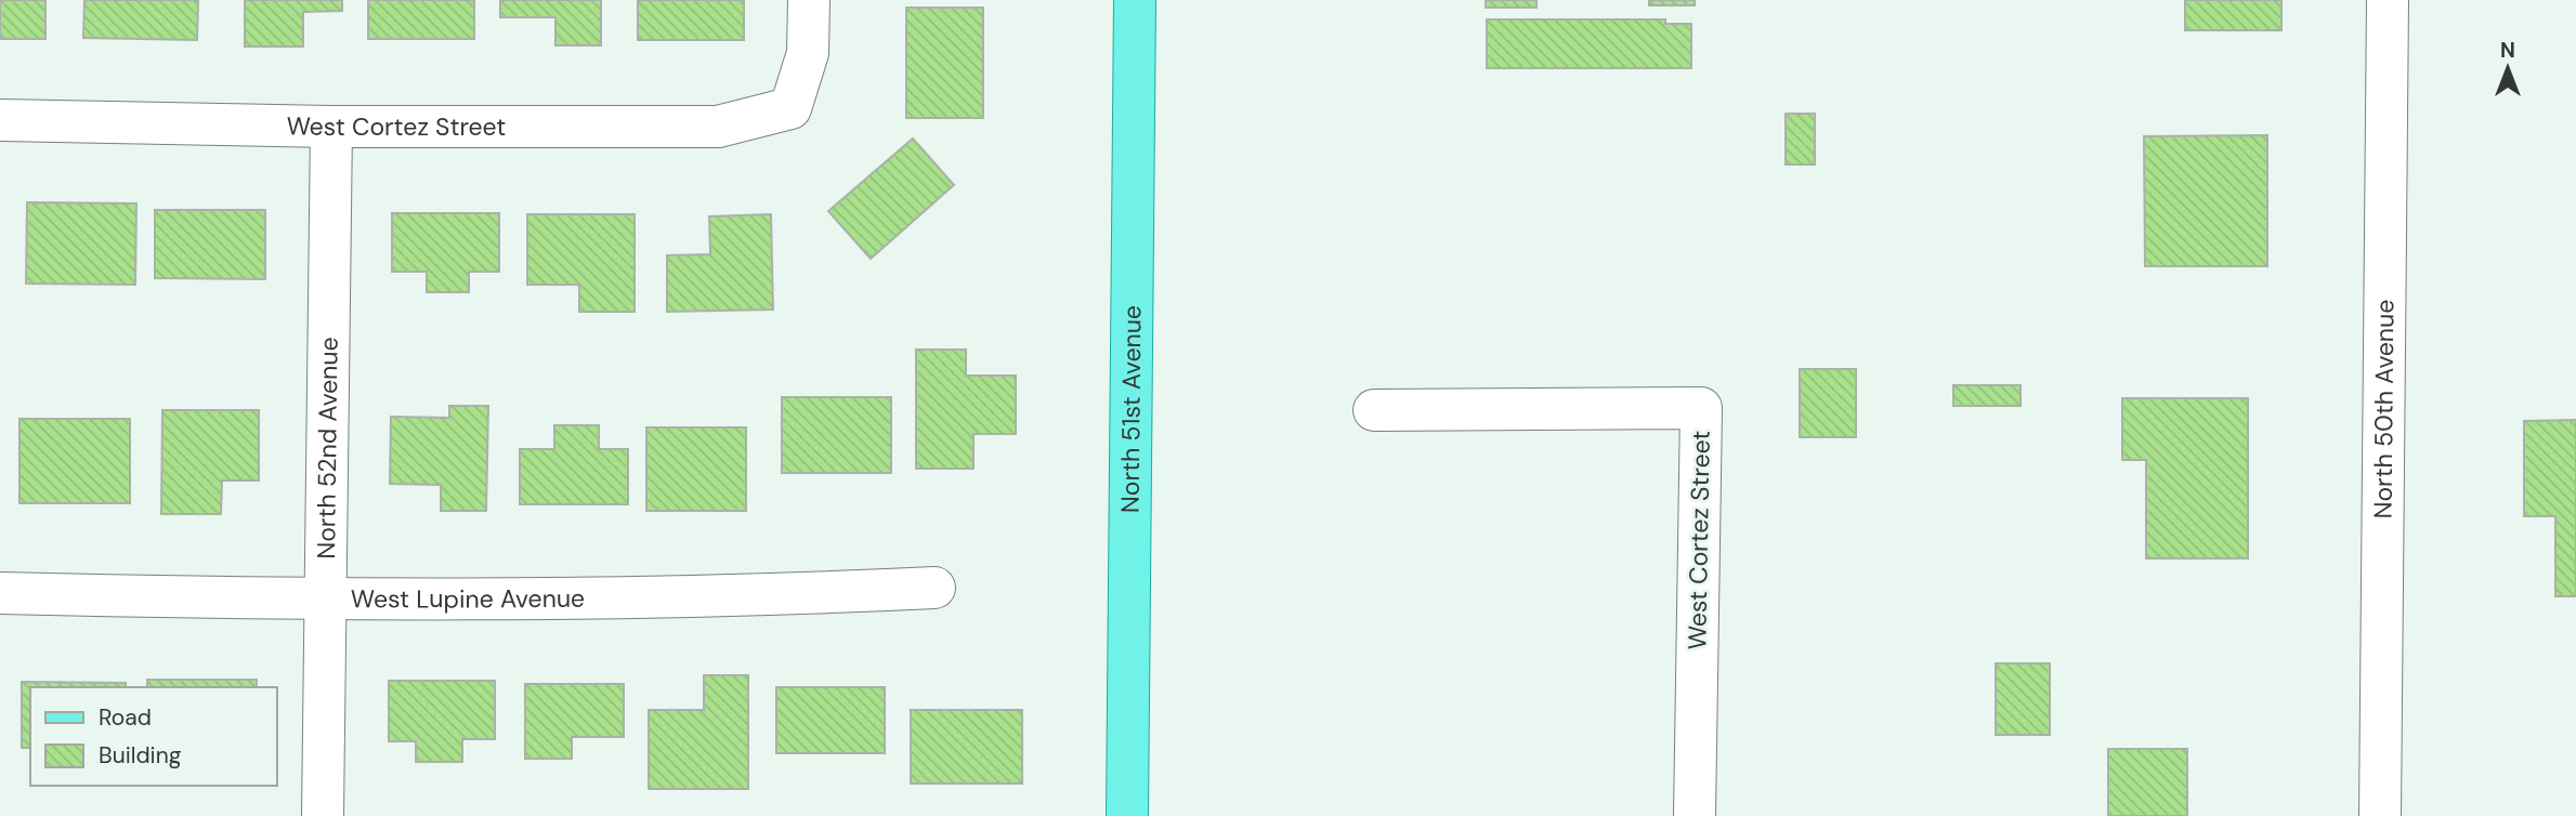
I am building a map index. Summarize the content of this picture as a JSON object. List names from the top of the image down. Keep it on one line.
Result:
{"streets":{"main road":["North 51st Avenue"],"street":["West Cortez Street","North 50th Avenue","North 52nd Avenue","West Lupine Avenue"]},"crossings":[["West Cortez Street","North 52nd Avenue"],["North 52nd Avenue","West Lupine Avenue"]],"legend":["Road","Building"],"north":"top"}
